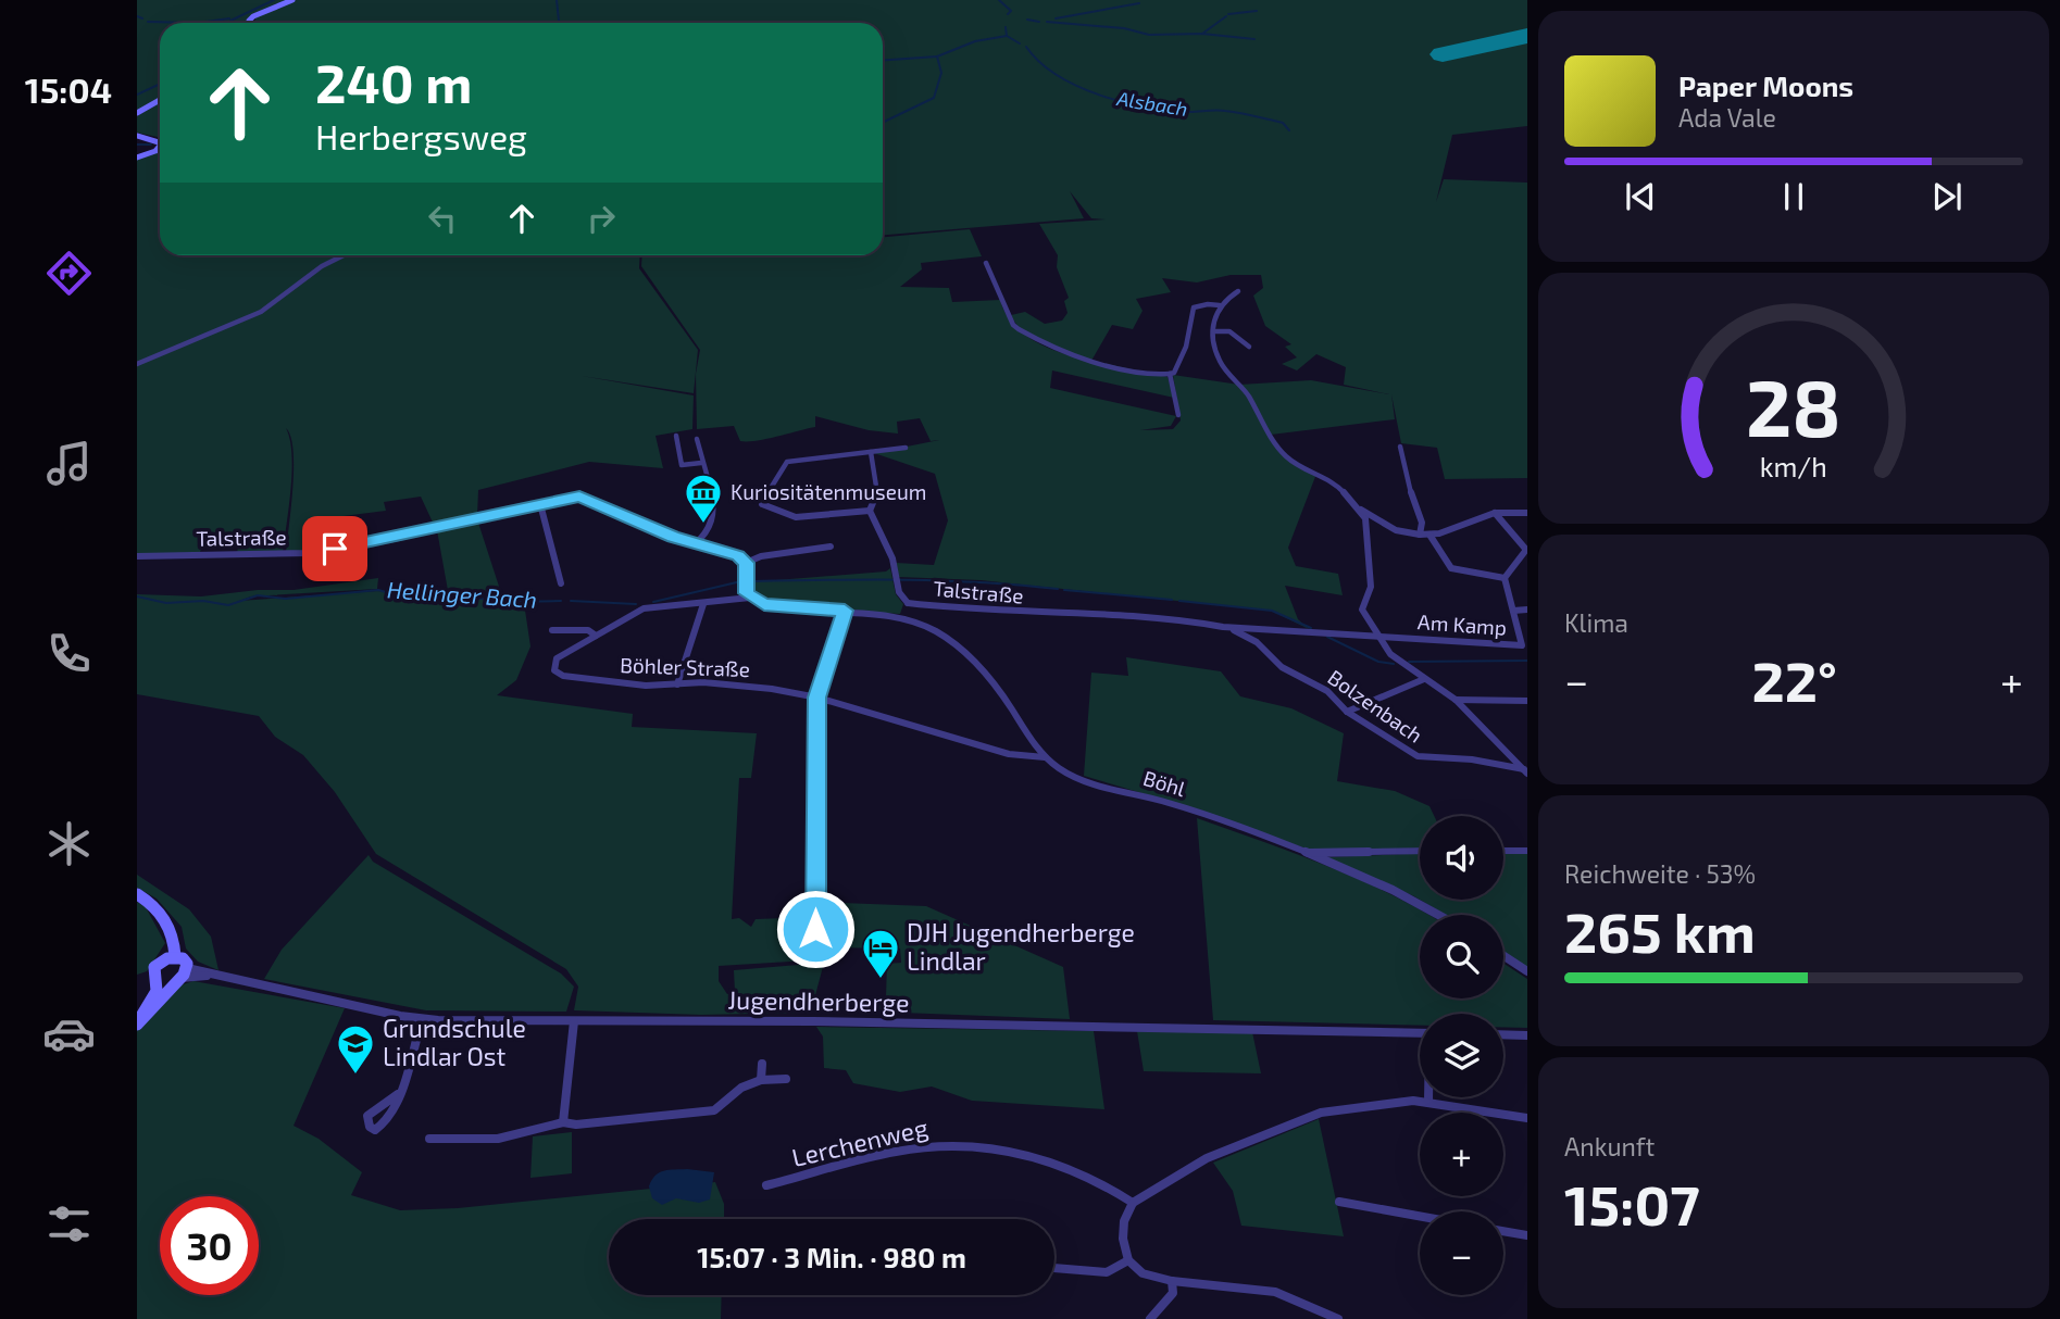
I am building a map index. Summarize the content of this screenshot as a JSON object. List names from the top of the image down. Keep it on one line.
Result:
{"streets":{"street":["Talstraße","Am Kamp","Böhler Straße","Bolzenbach","Böhl","Jugendherberge","Lerchenweg"]},"crossings":[["Talstraße","Am Kamp"],["Talstraße","Bolzenbach"],["Talstraße","Böhl"],["Böhler Straße","Böhl"]],"water":["Alsbach","Hellinger Bach"],"places":{"museum":["Kuriositätenmuseum"],"hotel":["DJH Jugendherberge Lindlar"],"school or university":["Grundschule Lindlar Ost"]},"page":{"tabs":"15:04","turn":["240 m","Herbergsweg"],"song":["Paper Moons","Ada Vale"],"tile":["Klima",["Reichweite · 53%","265 km"],["Ankunft","15:07"]],"heat":["−","22°","+"],"map_buttons":["+","−"],"limit":"30","trip":"15:07 · 3 Min. · 980 m","gauge":["28","km/h"]}}
